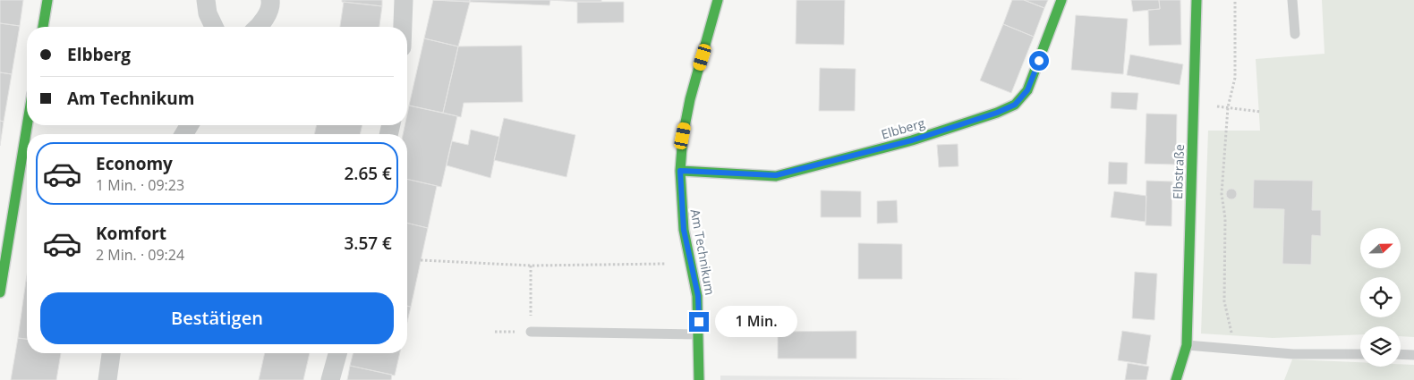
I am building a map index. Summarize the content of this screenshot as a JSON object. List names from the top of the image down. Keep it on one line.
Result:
{"streets":{"street":["Elbberg","Elbstraße","Am Technikum"]},"crossings":[["Elbberg","Am Technikum"]],"north":"right","page":{"banner":["Elbberg","Am Technikum"],"list":[{"name":"Economy","note":"1 Min. · 09:23","value":"2.65 €"},{"name":"Komfort","note":"2 Min. · 09:24","value":"3.57 €"}],"buttons":"Bestätigen","bubble":"1 Min."}}
